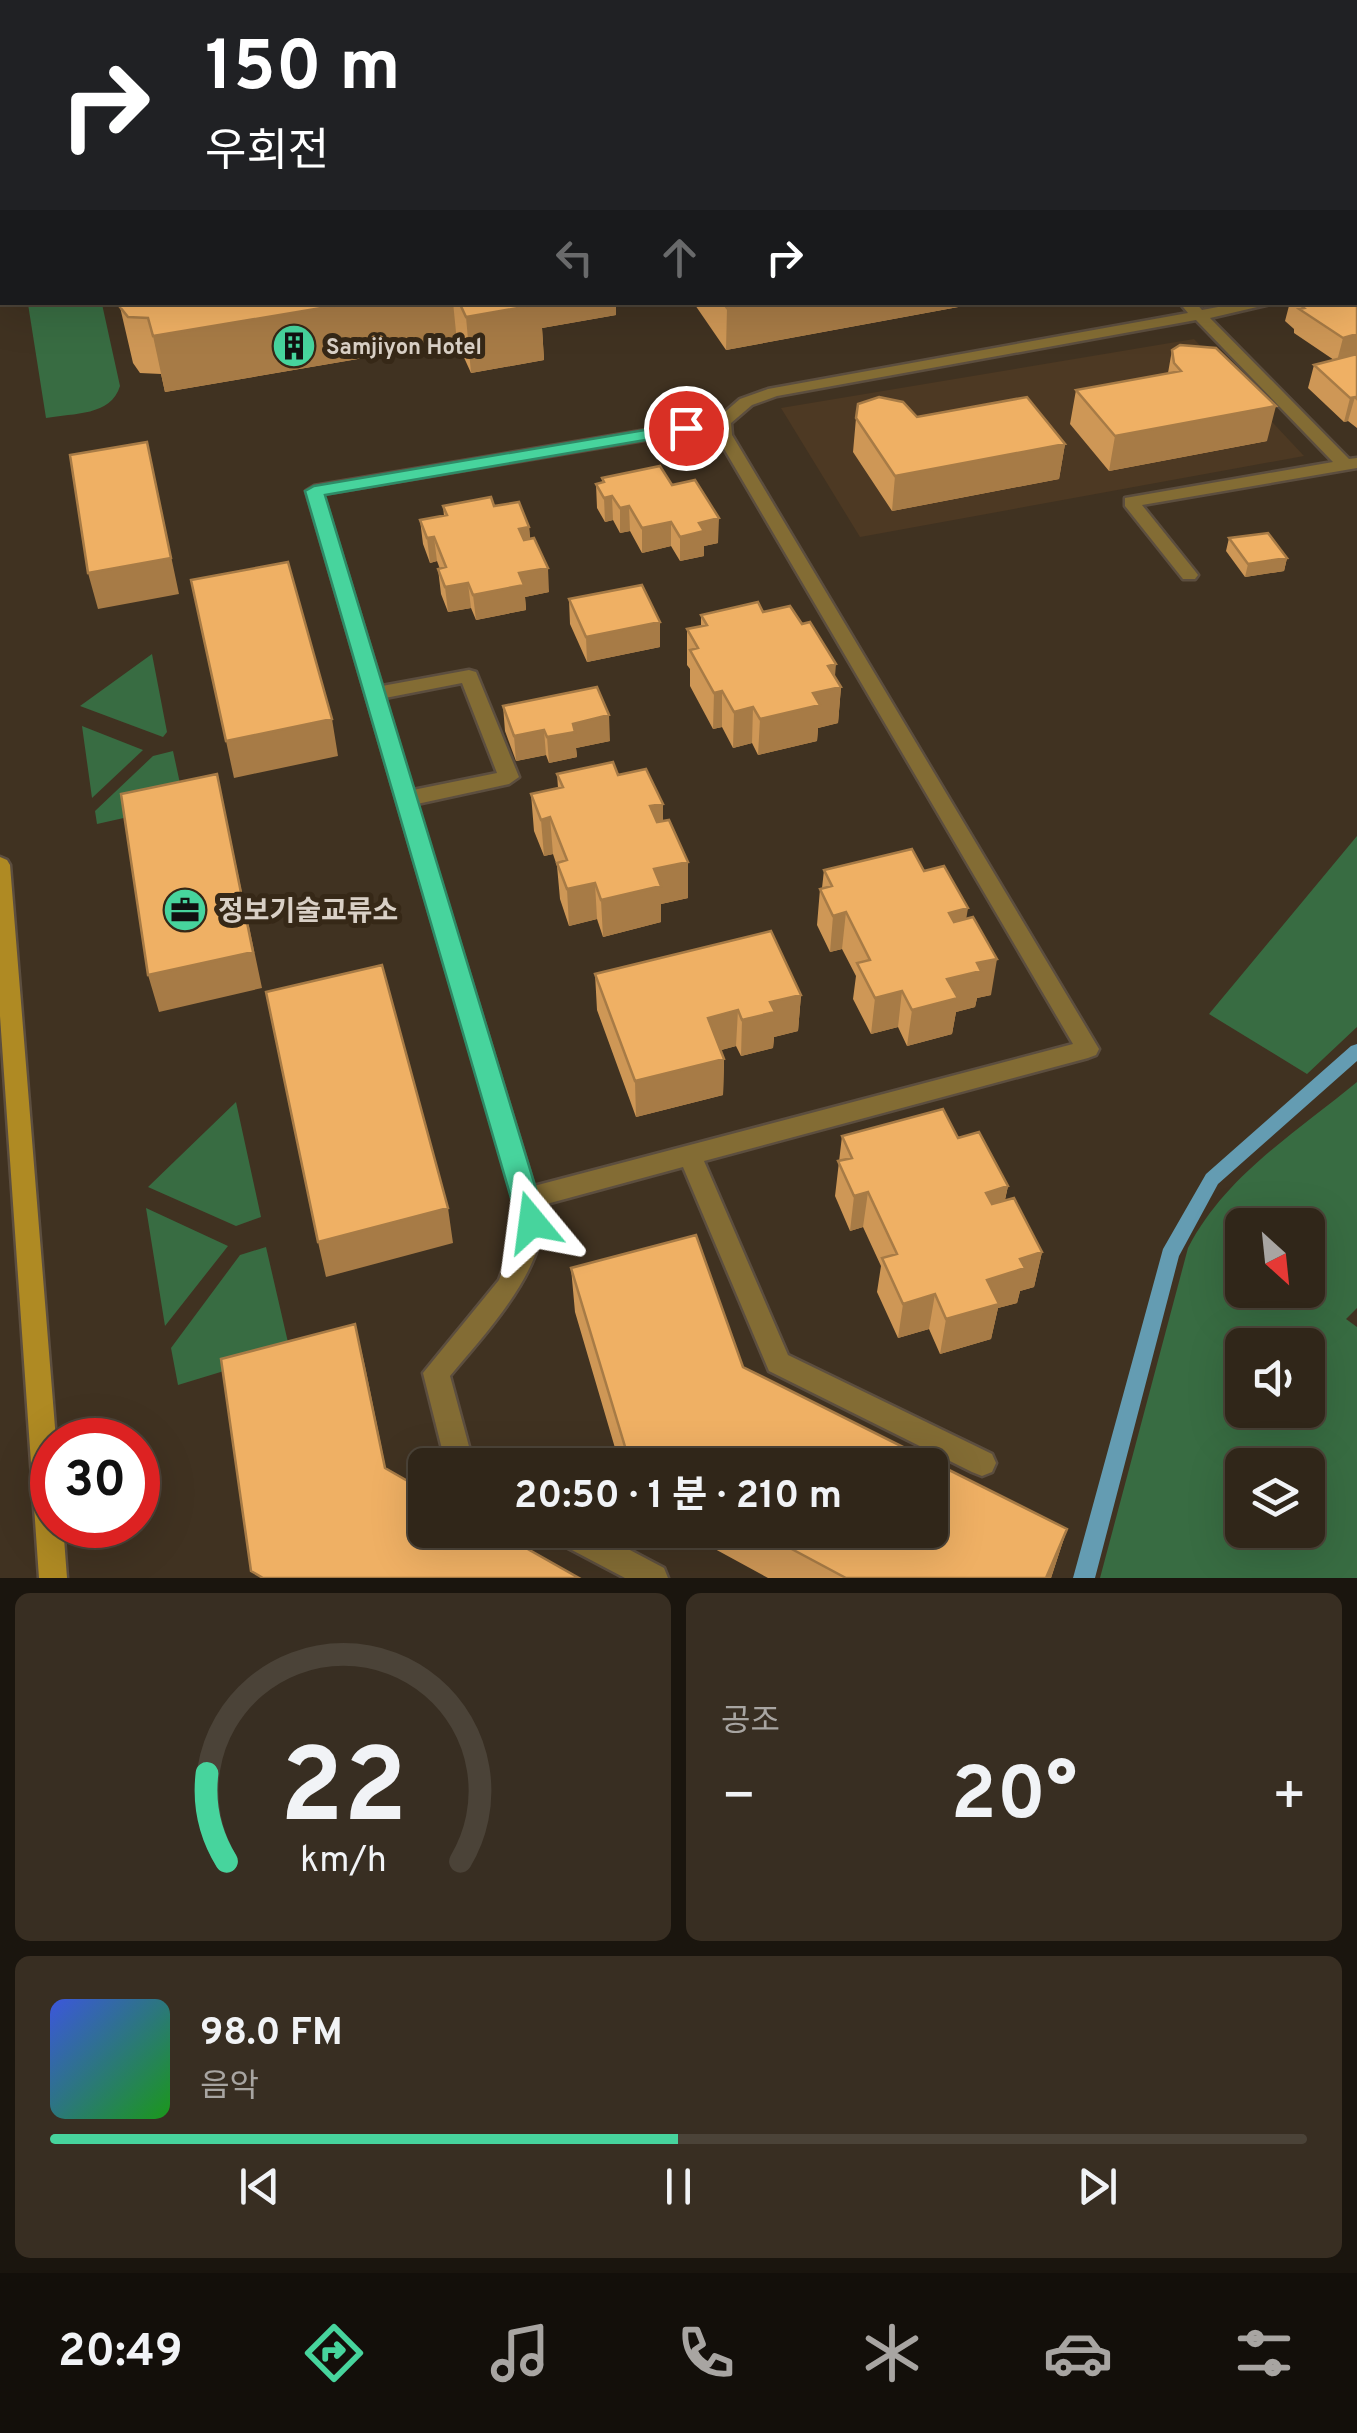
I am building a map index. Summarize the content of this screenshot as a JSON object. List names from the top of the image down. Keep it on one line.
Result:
{"places":{"building":["Samjiyon Hotel"],"office":["정보기술교류소"]},"north":"bottom right","page":{"turn":["150 m","우회전"],"limit":"30","trip":"20:50 · 1 분 · 210 m","tile":"공조","heat":["−","20°","+"],"song":["98.0 FM","음악"],"tabs":"20:49","gauge":["22","km/h"]}}
